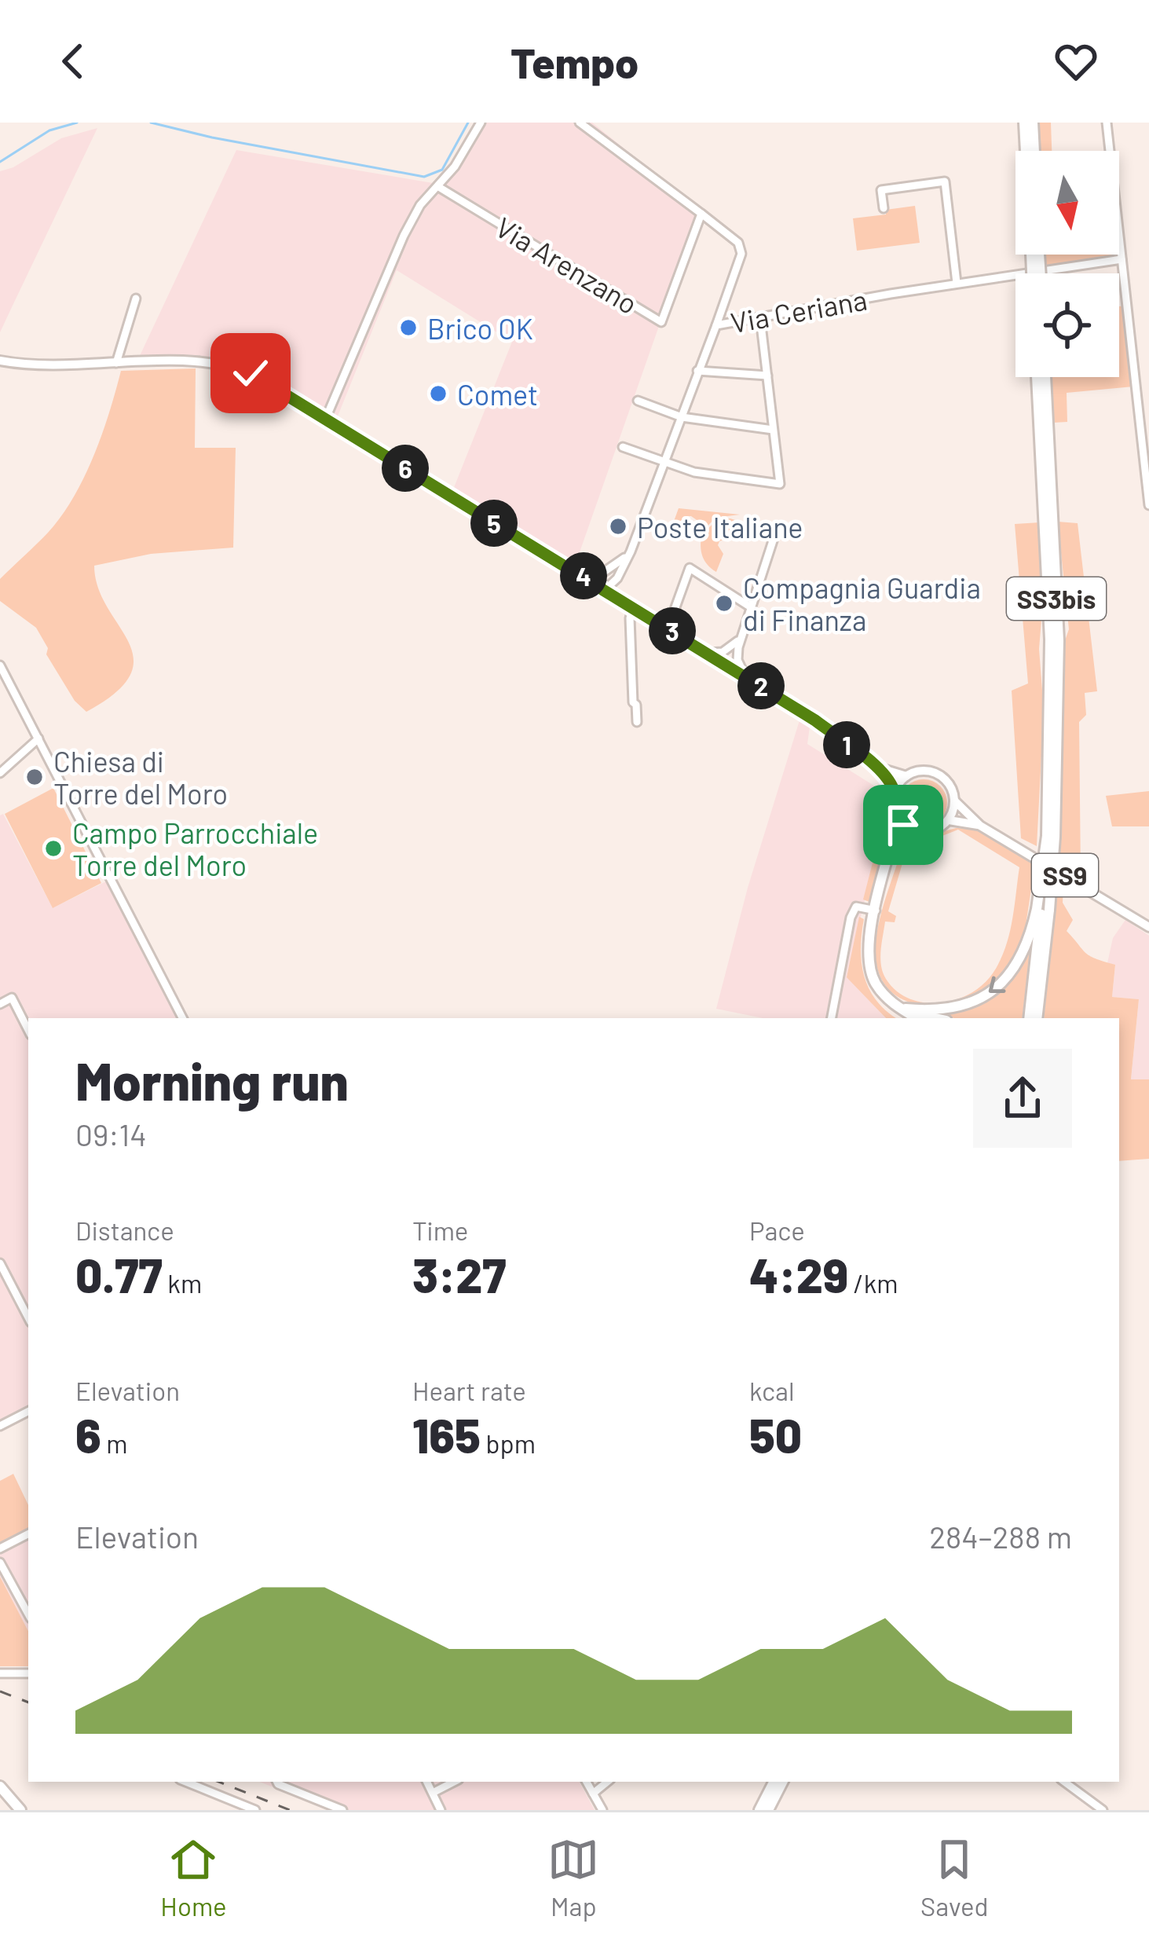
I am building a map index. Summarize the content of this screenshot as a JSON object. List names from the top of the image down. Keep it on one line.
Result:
{"streets":{"highway":["SS3bis"],"main road":["SS9"],"street":["Via Arenzano","Via Ceriana"]},"places":["Brico OK","Comet","Poste Italiane","Compagnia Guardia di Finanza","Chiesa di Torre del Moro","Campo Parrocchiale Torre del Moro"],"north":"bottom","page":{"header":"Tempo","pins":["6","5","4","3","2","1"],"heading":["Morning run","09:14"],"stats":[["Distance","0.77 km"],["Time","3:27"],["Pace","4:29 /km"],["Elevation","6 m"],["Heart rate","165 bpm"],["kcal","50"]],"chart":["Elevation","284–288 m"],"tabs":["Home","Map","Saved"]}}
